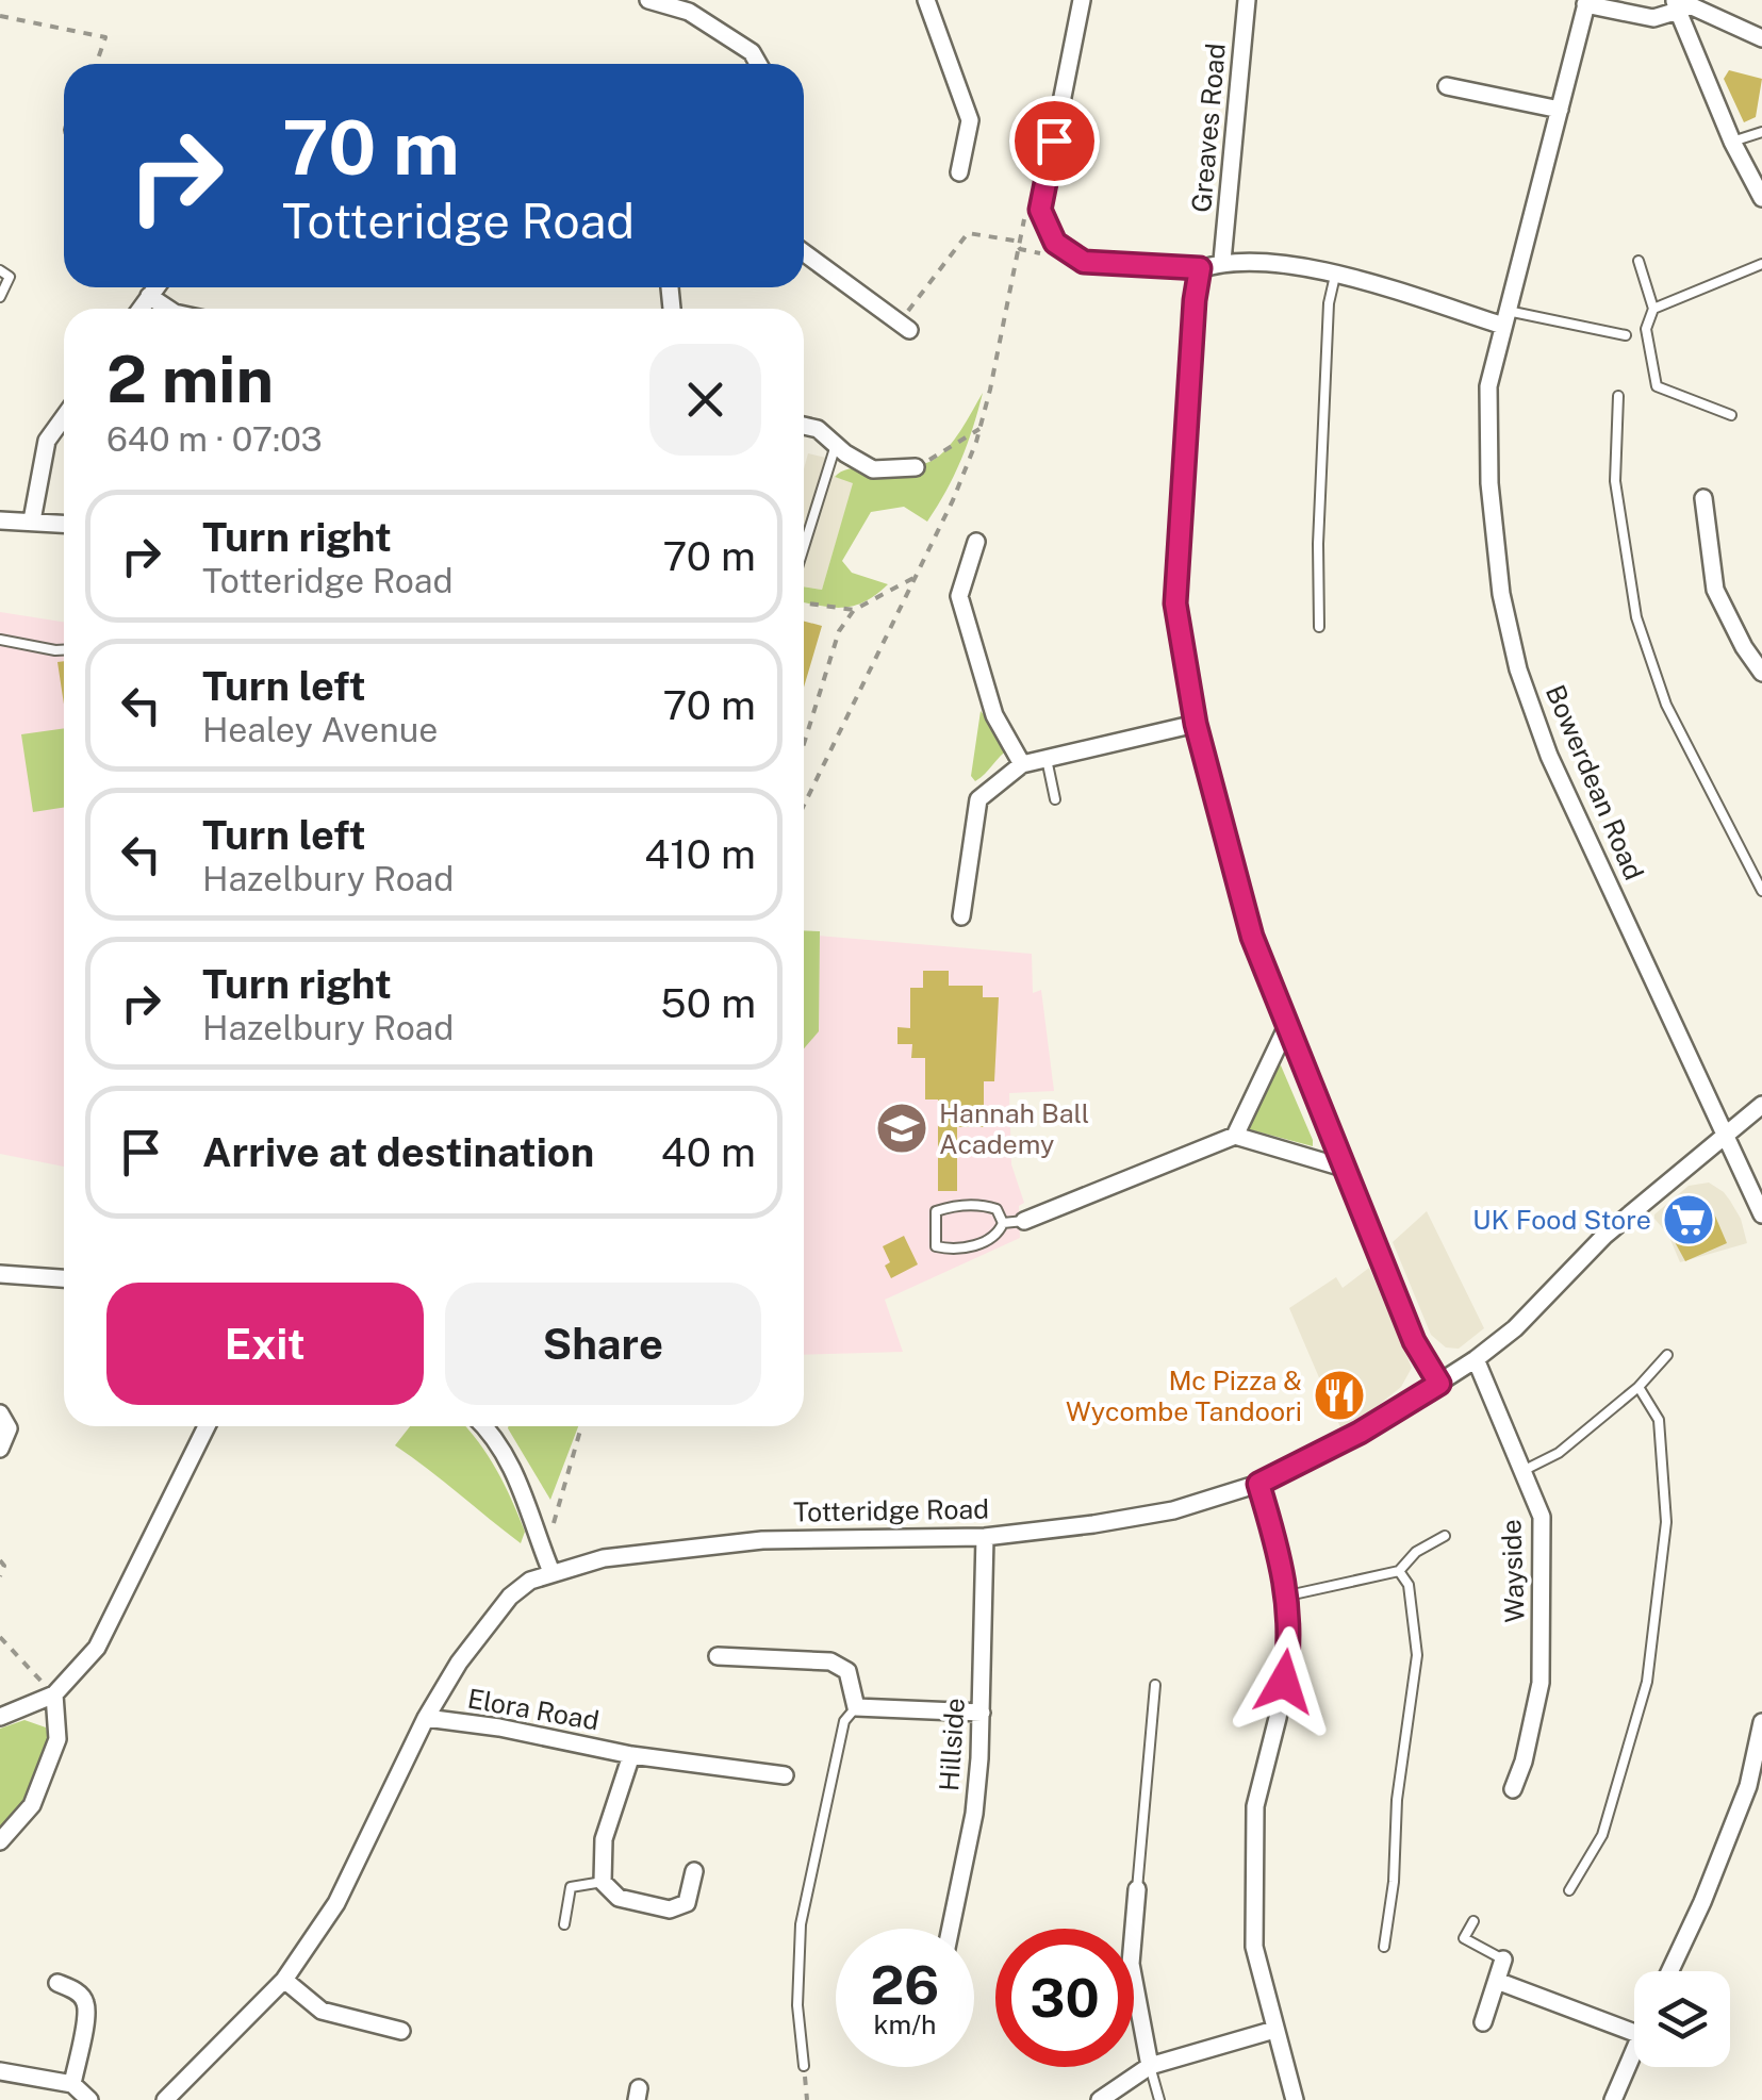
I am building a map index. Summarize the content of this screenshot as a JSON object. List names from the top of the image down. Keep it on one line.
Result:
{"streets":{"street":["Greaves Road","Bowerdean Road","Totteridge Road","Wayside","Elora Road","Hillside"]},"crossings":[["Bowerdean Road","Totteridge Road"],["Totteridge Road","Wayside"],["Totteridge Road","Elora Road"],["Totteridge Road","Hillside"]],"places":{"school or university":["Hannah Ball Academy"],"supermarket":["UK Food Store"],"restaurant":["Mc Pizza & Wycombe Tandoori"]},"page":{"turn":["70 m","Totteridge Road"],"heading":["2 min","640 m · 07:03"],"list":[{"name":"Turn right","note":"Totteridge Road","value":"70 m"},{"name":"Turn left","note":"Healey Avenue","value":"70 m"},{"name":"Turn left","note":"Hazelbury Road","value":"410 m"},{"name":"Turn right","note":"Hazelbury Road","value":"50 m"},{"name":"Arrive at destination","value":"40 m"}],"buttons":["Exit","Share"],"speed":"26 km/h","limit":"30"}}
